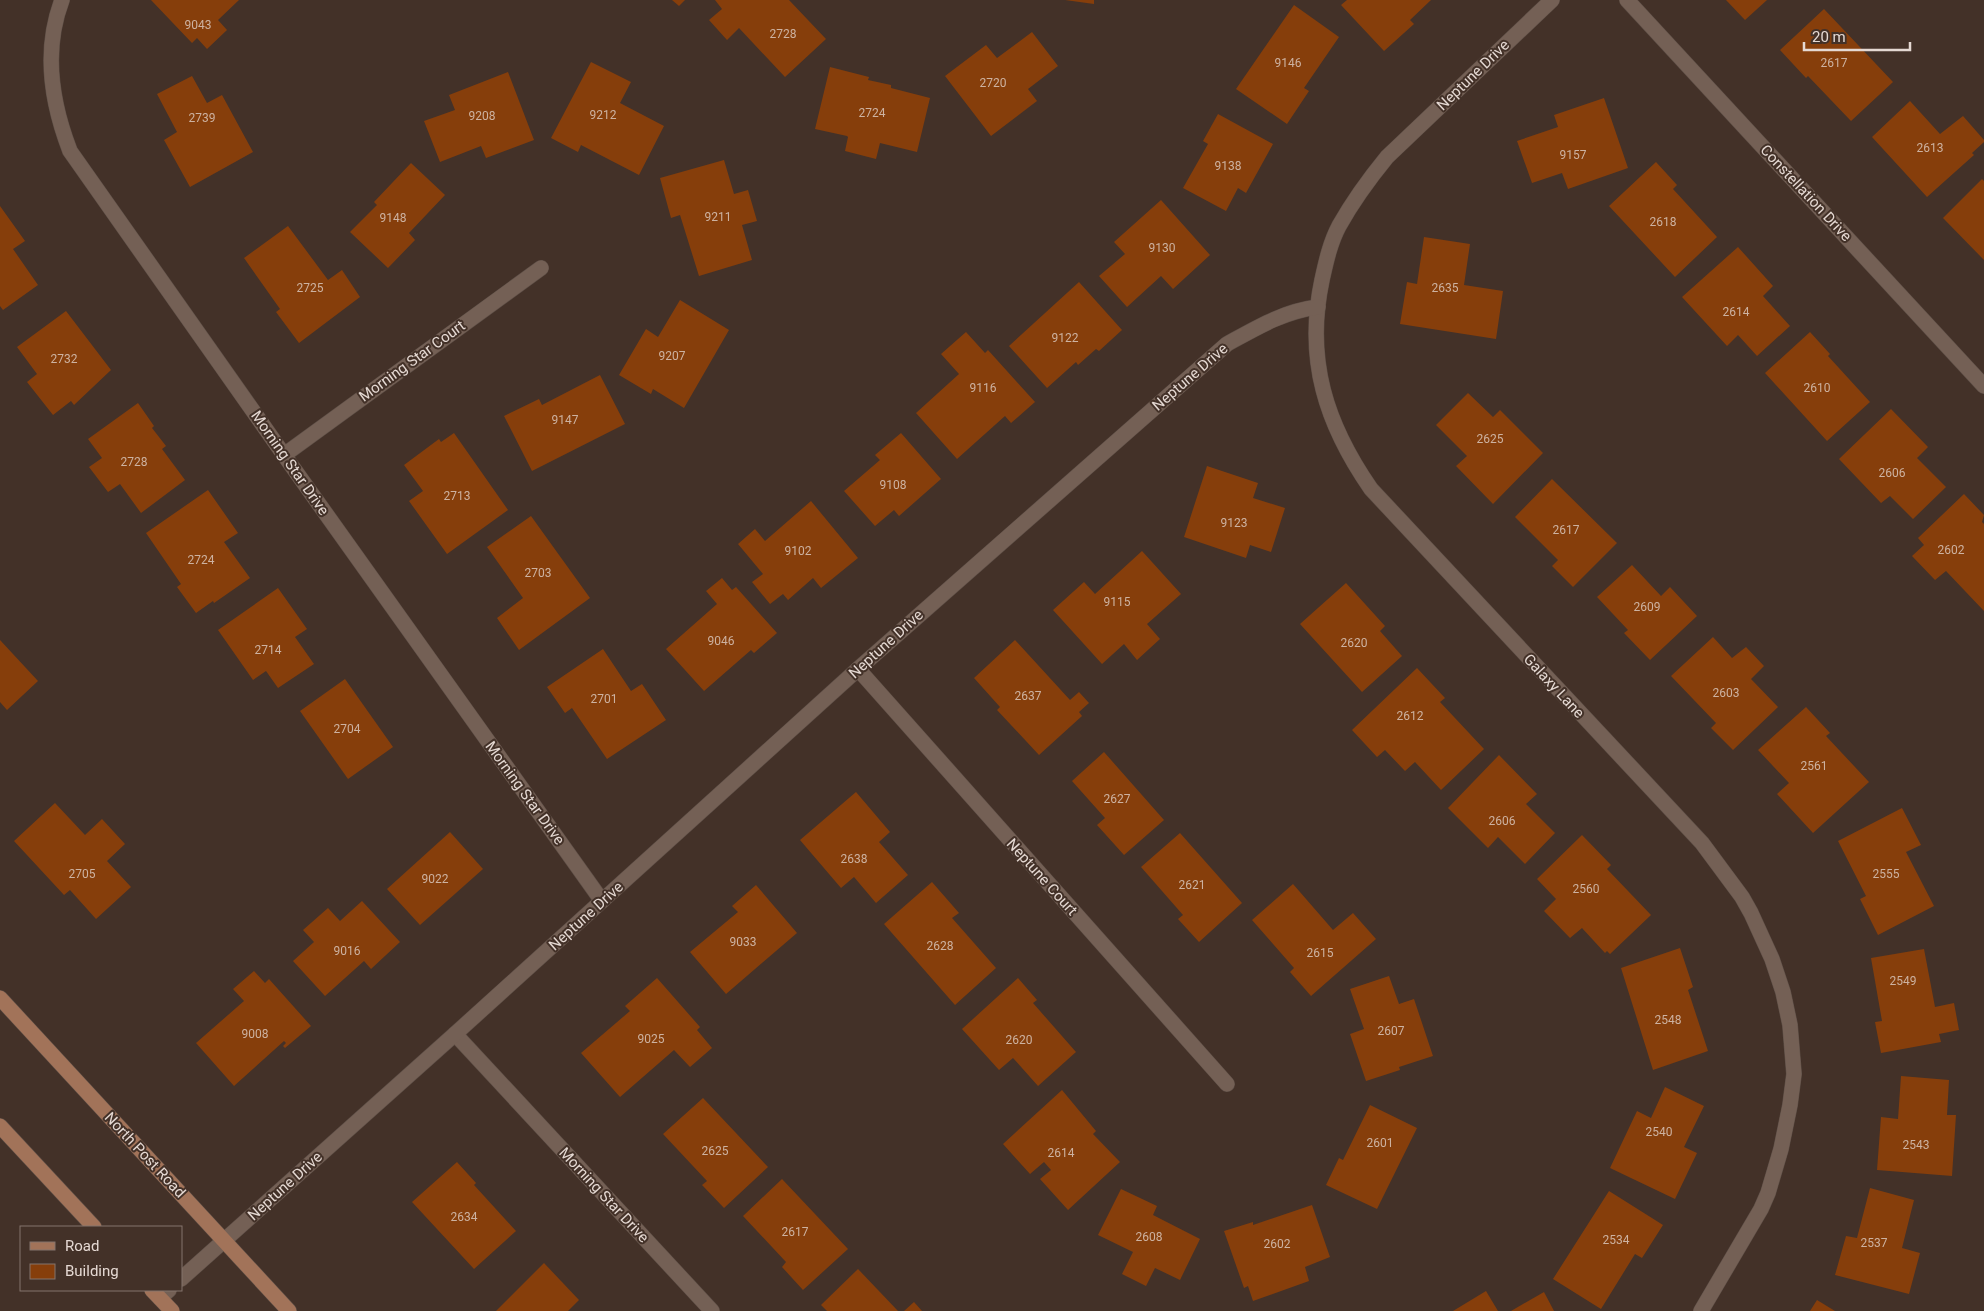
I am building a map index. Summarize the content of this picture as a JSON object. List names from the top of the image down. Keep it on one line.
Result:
{"streets":{"main road":["North Post Road"],"street":["Neptune Drive","Constellation Drive","Morning Star Court","Morning Star Drive","Galaxy Lane","Neptune Court"]},"crossings":[["Neptune Drive","Morning Star Drive"],["Neptune Drive","Galaxy Lane"],["Neptune Drive","Neptune Court"],["Neptune Drive","North Post Road"],["Morning Star Court","Morning Star Drive"]],"house_numbers":["9043","2728","9146","2617","2720","2724","9212","9208","2739","2613","9157","9138","9211","9148","2618","9130","2725","2635","2614","9122","9207","2732","9116","2610","9147","2625","2728","2606","9108","2713","9123","2617","2602","9102","2724","2703","9115","2609","9046","2620","2714","2603","2637","2701","2612","2704","2561","2627","2606","2638","2705","2555","9022","2621","2560","9033","2628","9016","2615","2549","2548","2607","9008","9025","2620","2540","2601","2543","2625","2614","2634","2617","2608","2534","2537","2602"],"legend":["Road","Building"],"scale_bar":"20 m"}
